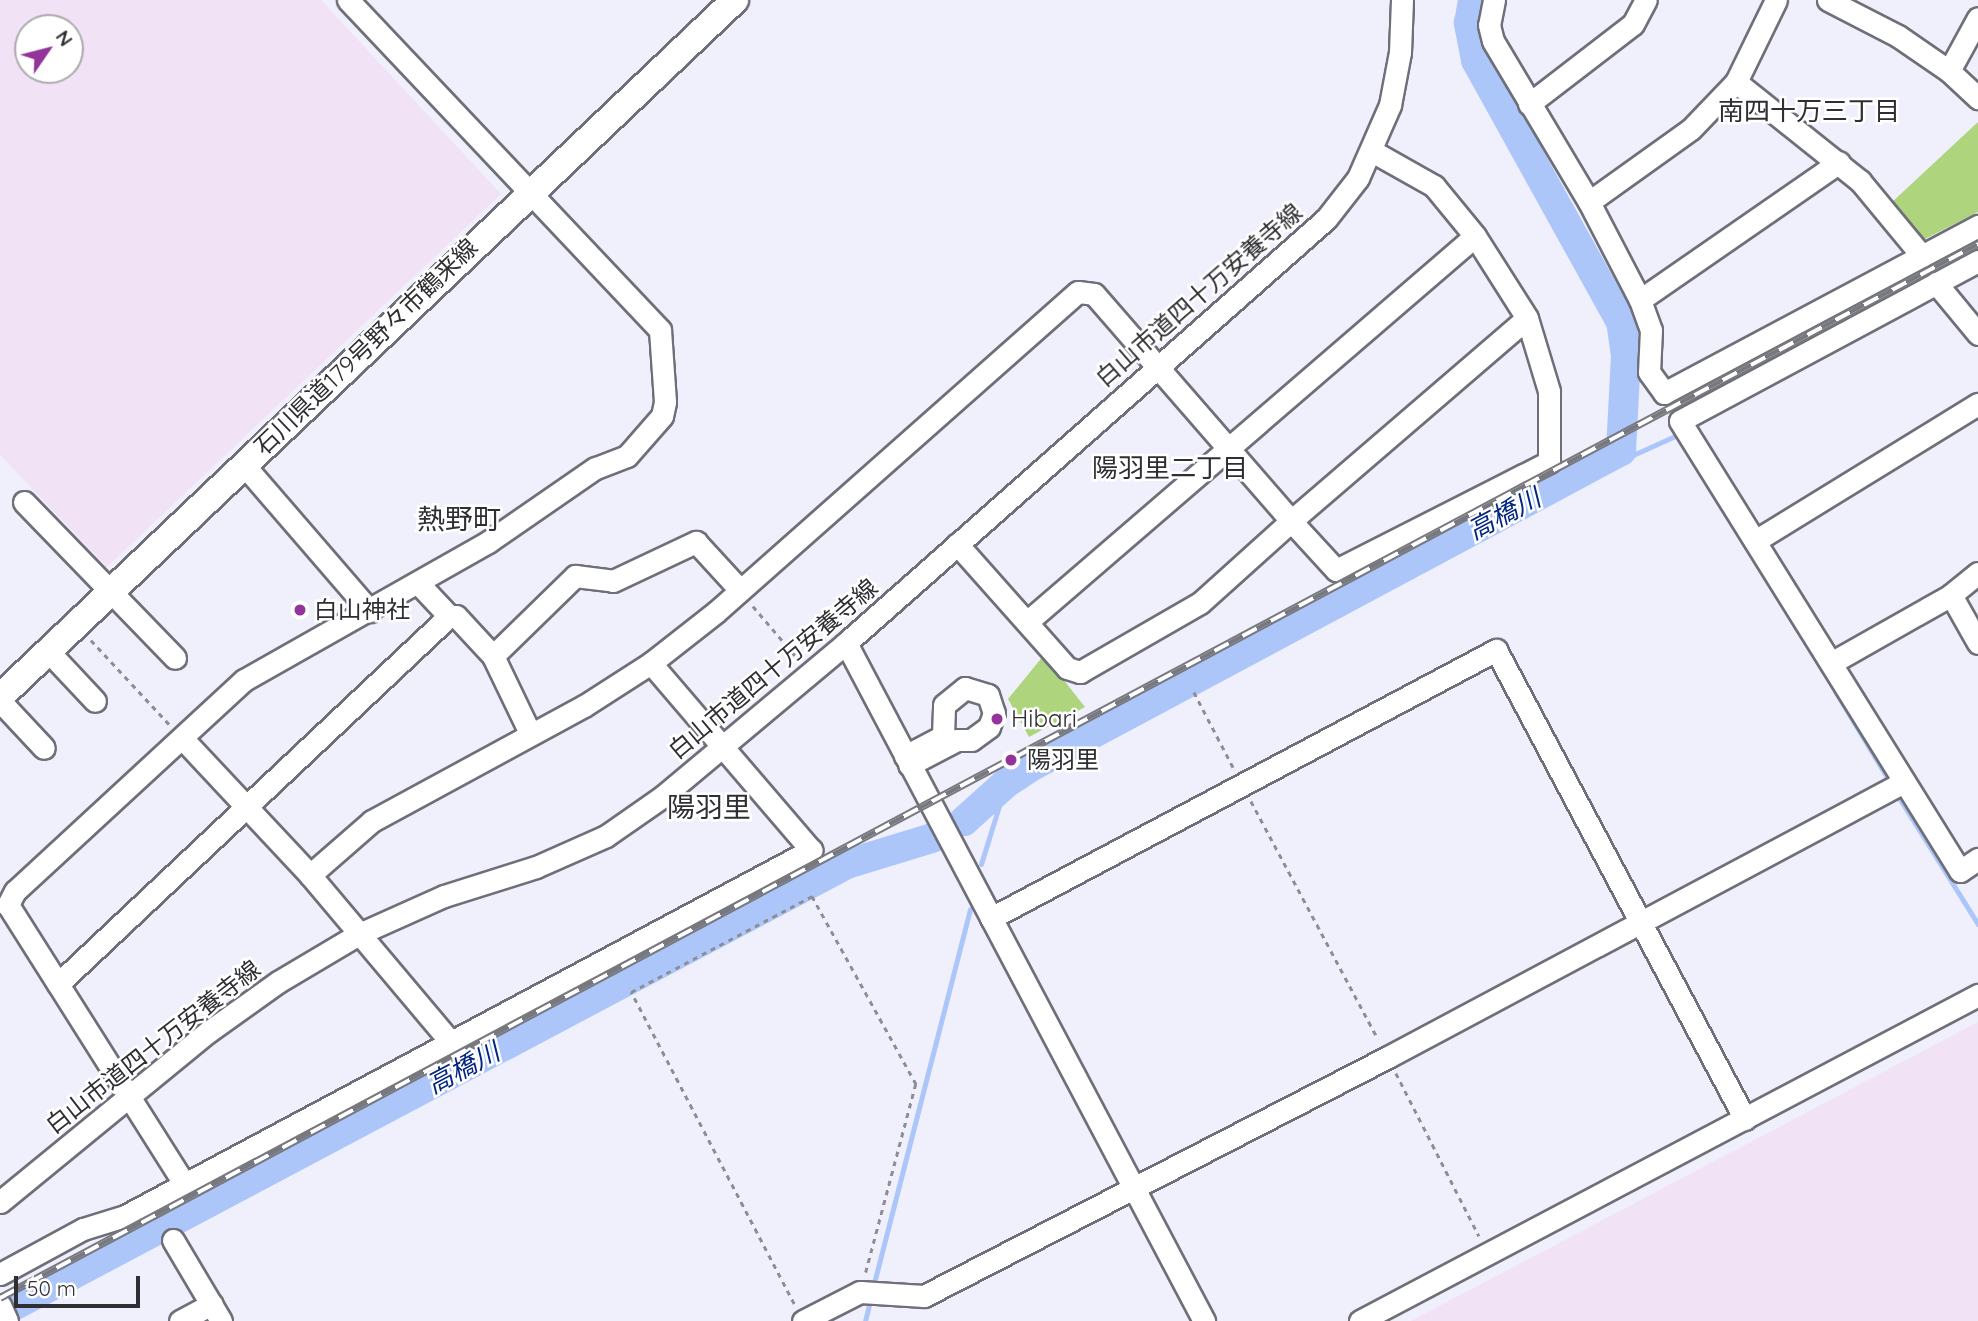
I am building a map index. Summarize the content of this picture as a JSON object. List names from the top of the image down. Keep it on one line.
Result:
{"streets":{"main road":["石川県道179号野々市鶴来線"],"street":["白山市道四十万安養寺線"]},"districts":["南四十万三丁目","陽羽里二丁目","熱野町","陽羽里"],"water":["高橋川"],"places":["白山神社","Hibari","陽羽里"],"scale_bar":"50 m","north":"top right"}
